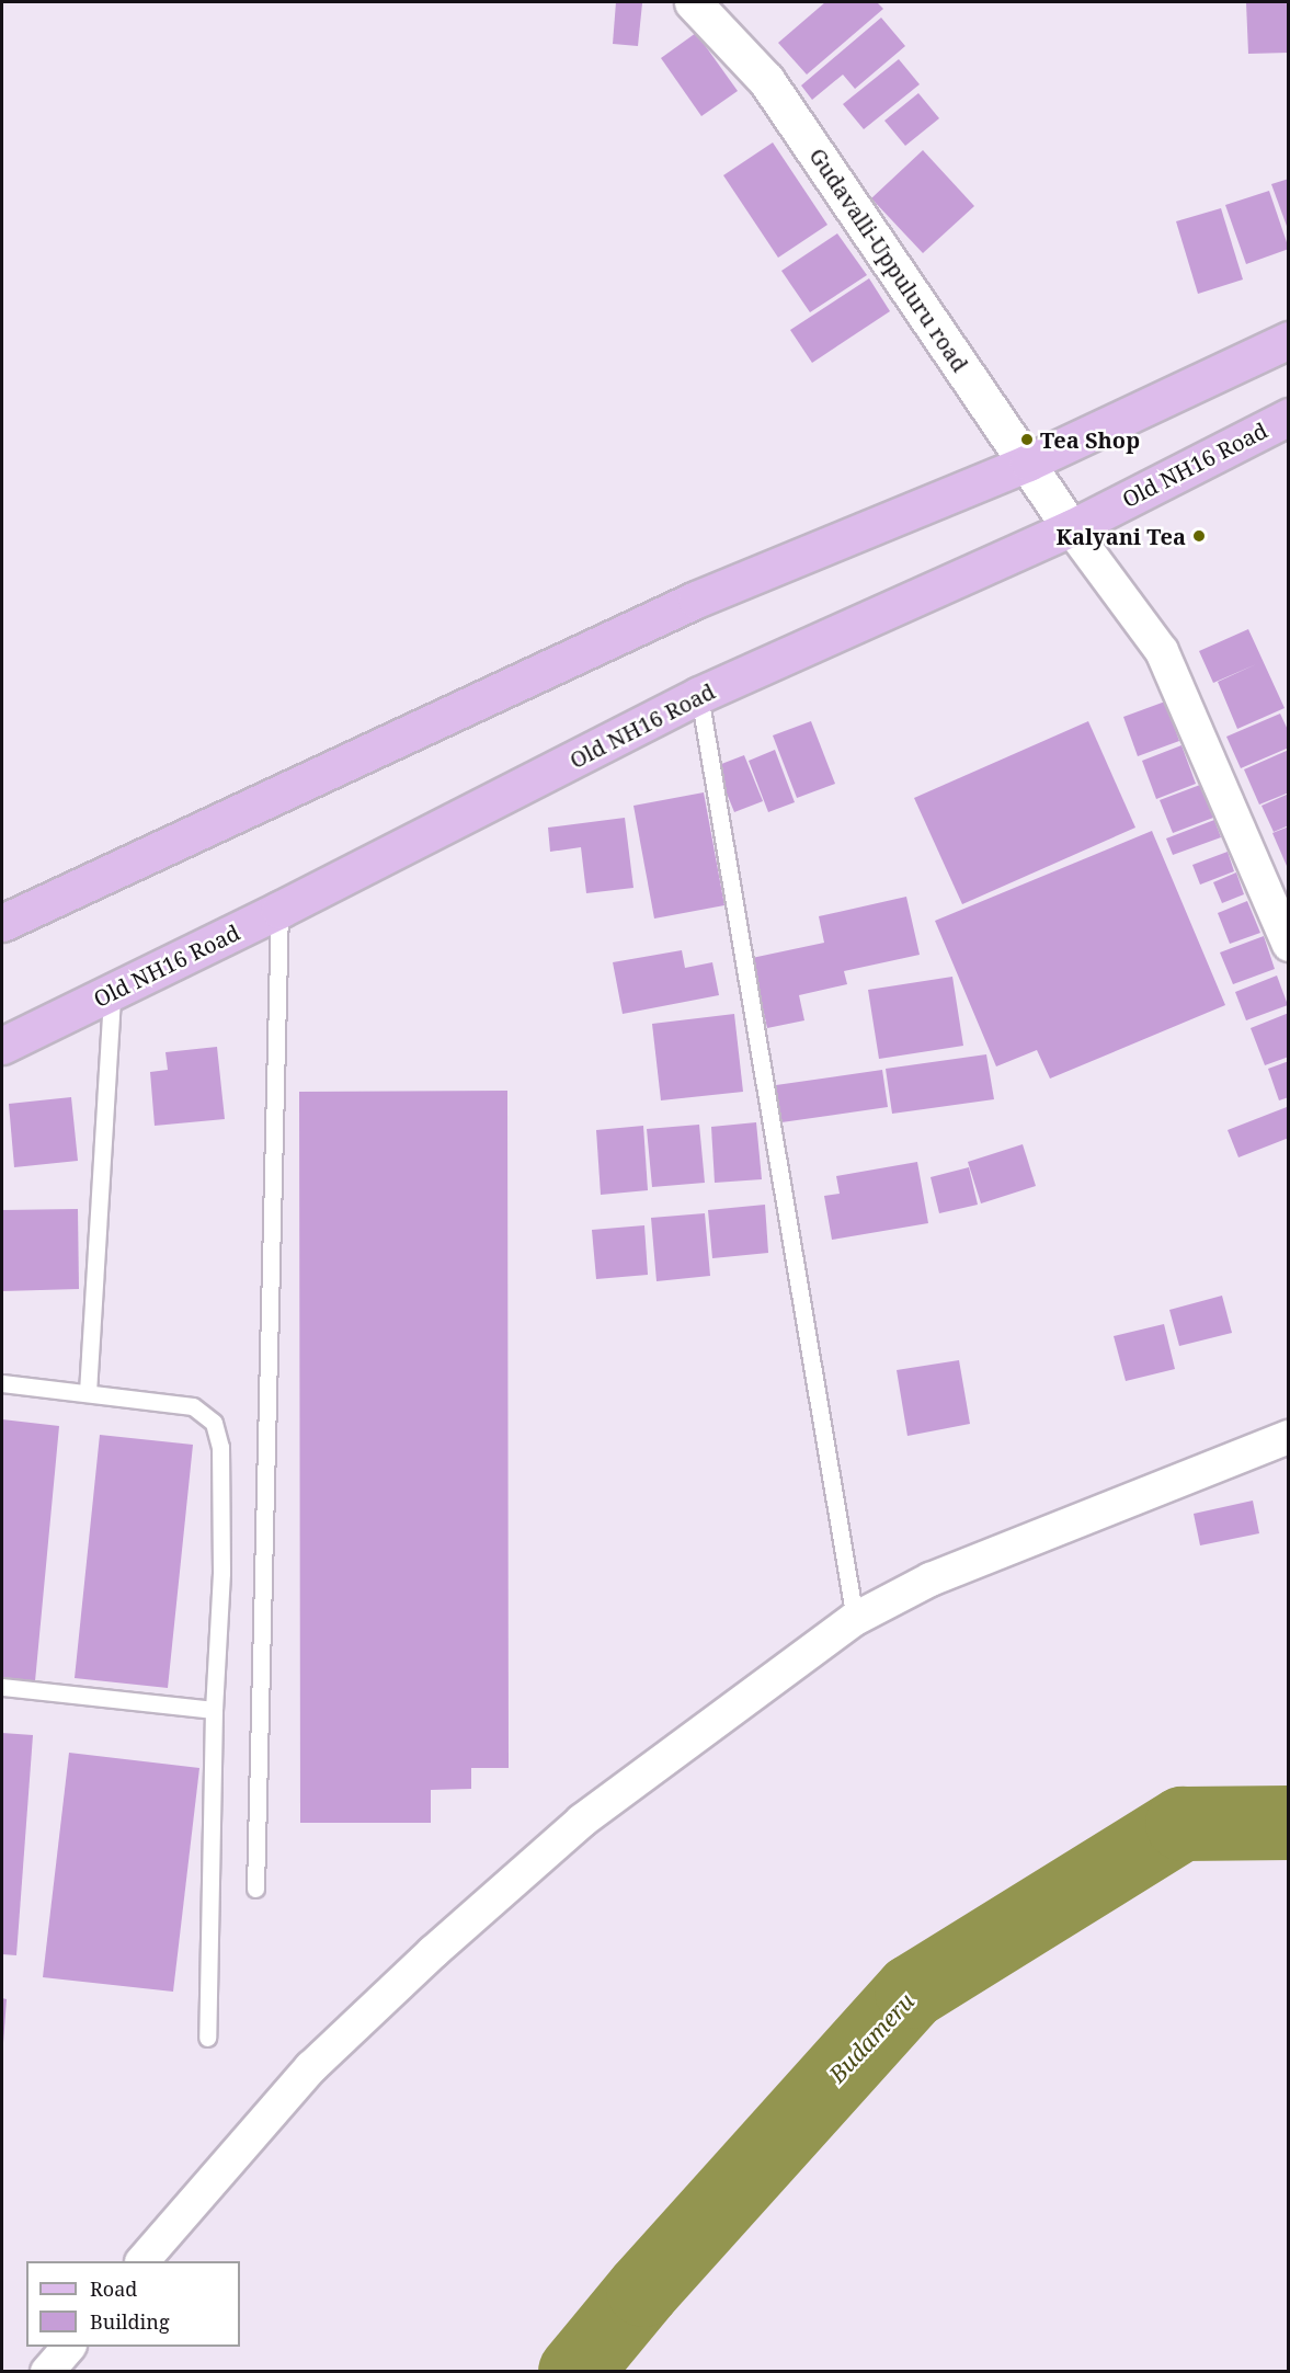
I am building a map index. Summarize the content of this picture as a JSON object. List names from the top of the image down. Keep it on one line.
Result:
{"streets":{"main road":["Gudavalli-Uppuluru road","Old NH16 Road"]},"crossings":[["Gudavalli-Uppuluru road","Old NH16 Road"]],"water":["Budameru"],"places":["Tea Shop","Kalyani Tea"],"legend":["Road","Building"]}
